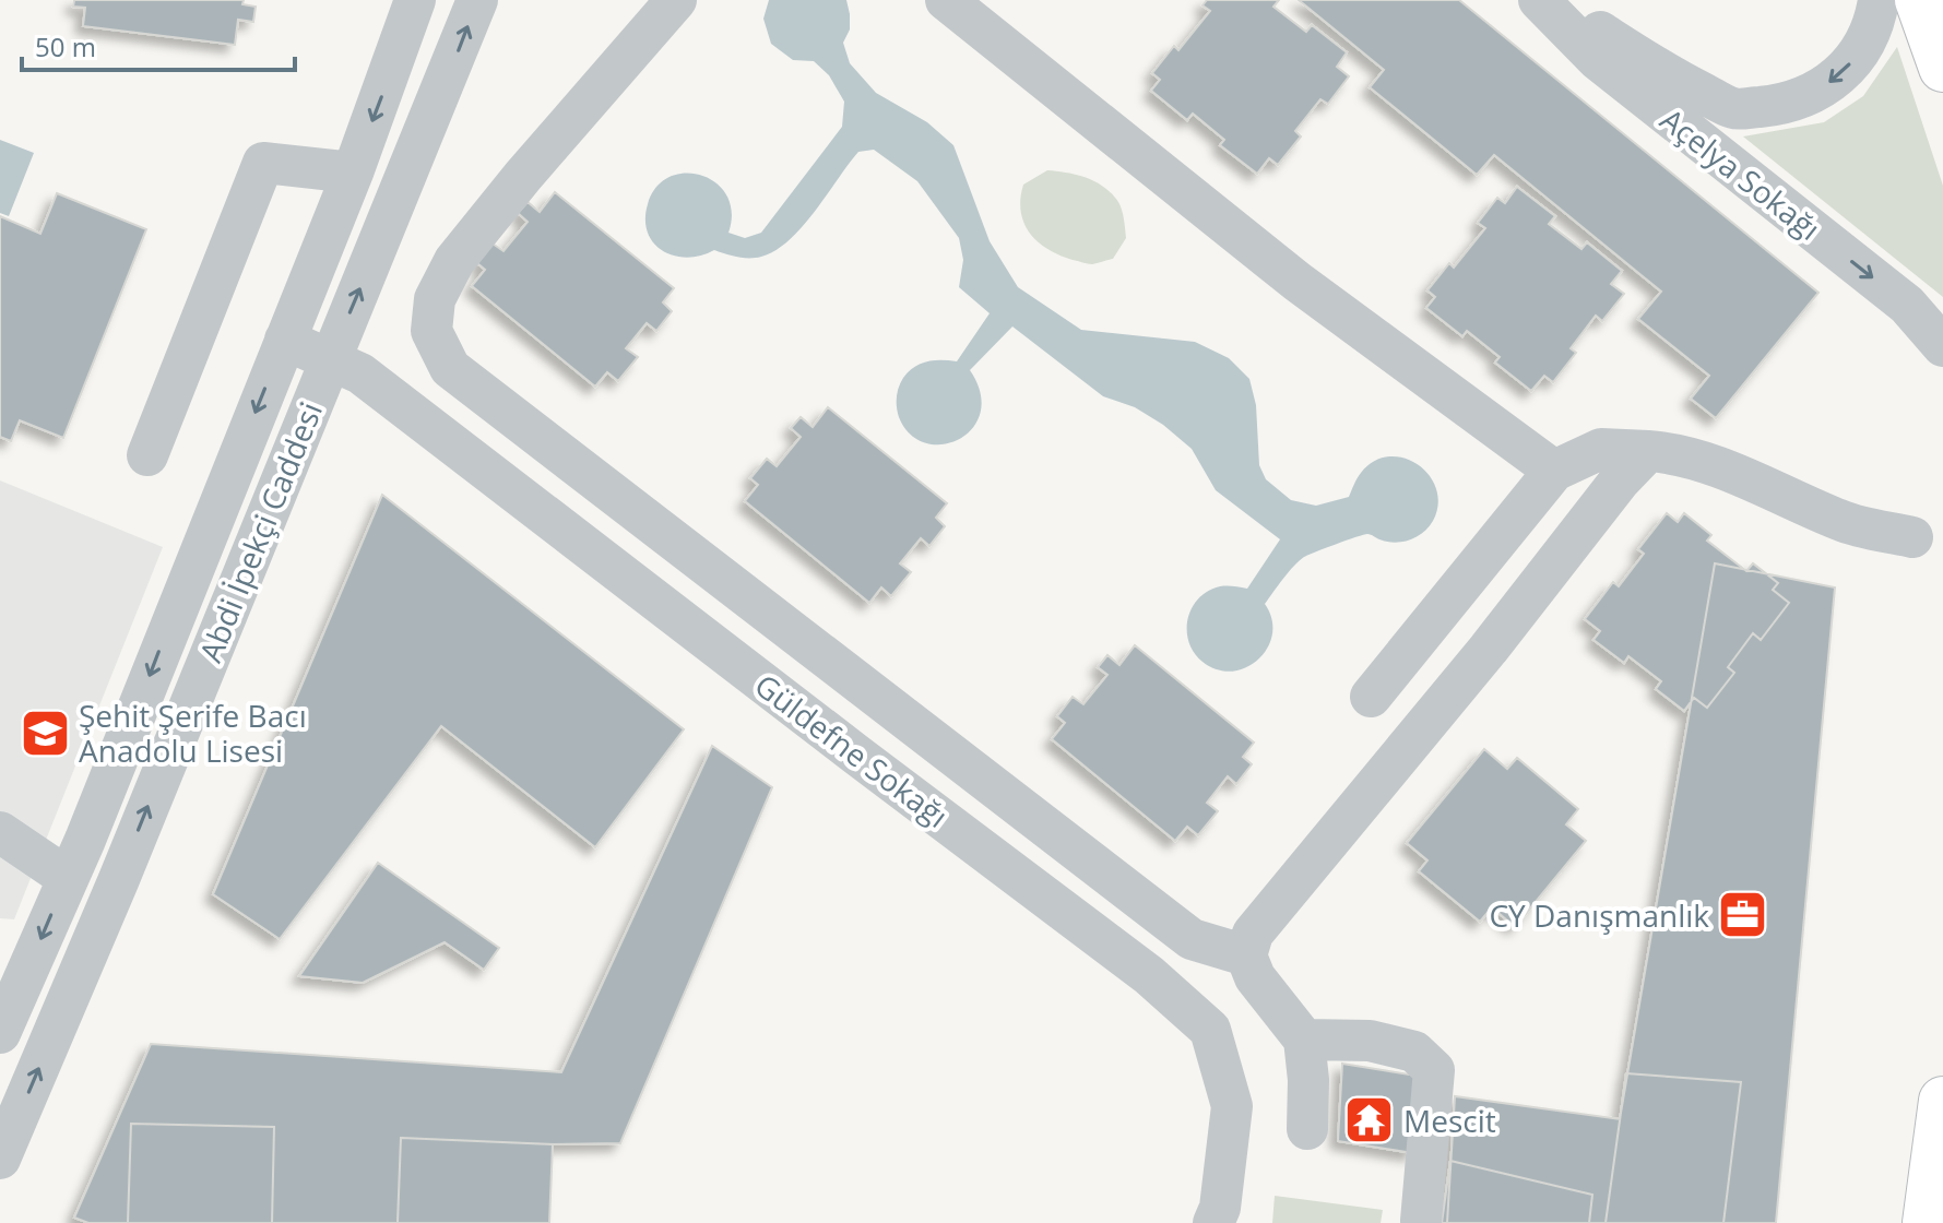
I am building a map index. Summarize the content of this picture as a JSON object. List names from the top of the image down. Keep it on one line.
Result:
{"streets":{"street":["Açelya Sokağı","Abdi İpekçi Caddesi","Güldefne Sokağı"]},"crossings":[["Abdi İpekçi Caddesi","Güldefne Sokağı"]],"places":{"school or university":["Şehit Şerife Bacı Anadolu Lisesi"],"office":["CY Danışmanlık"],"temple":["Mescit"]},"scale_bar":"50 m"}
